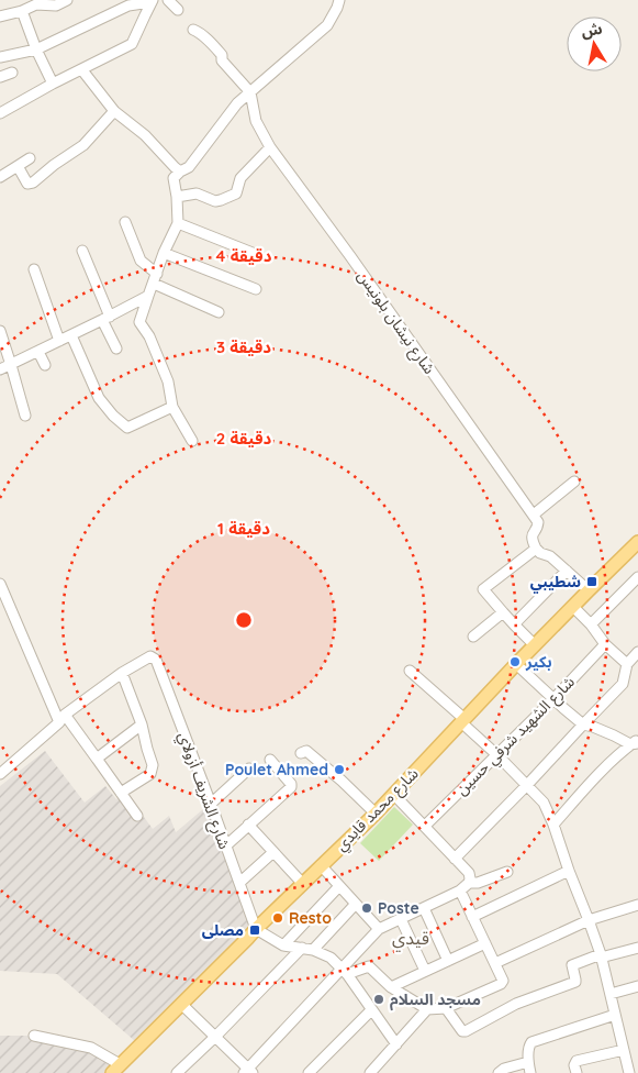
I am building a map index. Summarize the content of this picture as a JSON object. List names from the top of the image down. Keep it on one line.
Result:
{"streets":{"main road":["شارع محمد قايدي"],"street":["شارع نيشان بلونيس","شارع الشهيد شرفي حسين","شارع الشريف أزولاي"]},"crossings":[["شارع الشريف أزولاي","شارع محمد قايدي"]],"districts":["قيدي"],"places":{"transit":["شطيبي","مصلى"],"other":["بكير","Poulet Ahmed","Poste","Resto","مسجد السلام"]},"north":"top","rings":["4 دقيقة","3 دقيقة","2 دقيقة","1 دقيقة"]}
